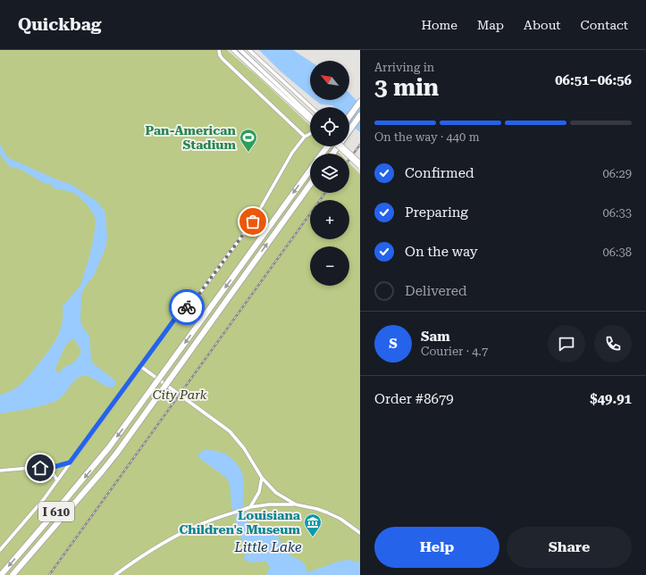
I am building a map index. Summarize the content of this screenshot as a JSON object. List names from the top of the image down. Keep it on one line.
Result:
{"streets":{"highway":["I 610"]},"water":["Little Lake"],"parks":["City Park"],"places":{"sports":["Pan-American Stadium"],"museum":["Louisiana Children's Museum"]},"north":"top left","page":{"header":"Quickbag","nav":["Home","Map","About","Contact"],"heading":["3 min","Arriving in","06:51–06:56"],"panel":["Sam","Courier · 4.7","Order #8679","$49.91"],"map_buttons":["+","−"],"bar":"On the way · 440 m","list":[["Confirmed","06:29"],["Preparing","06:33"],["On the way","06:38"],"Delivered"],"round":"S","buttons":["Help","Share"]}}
